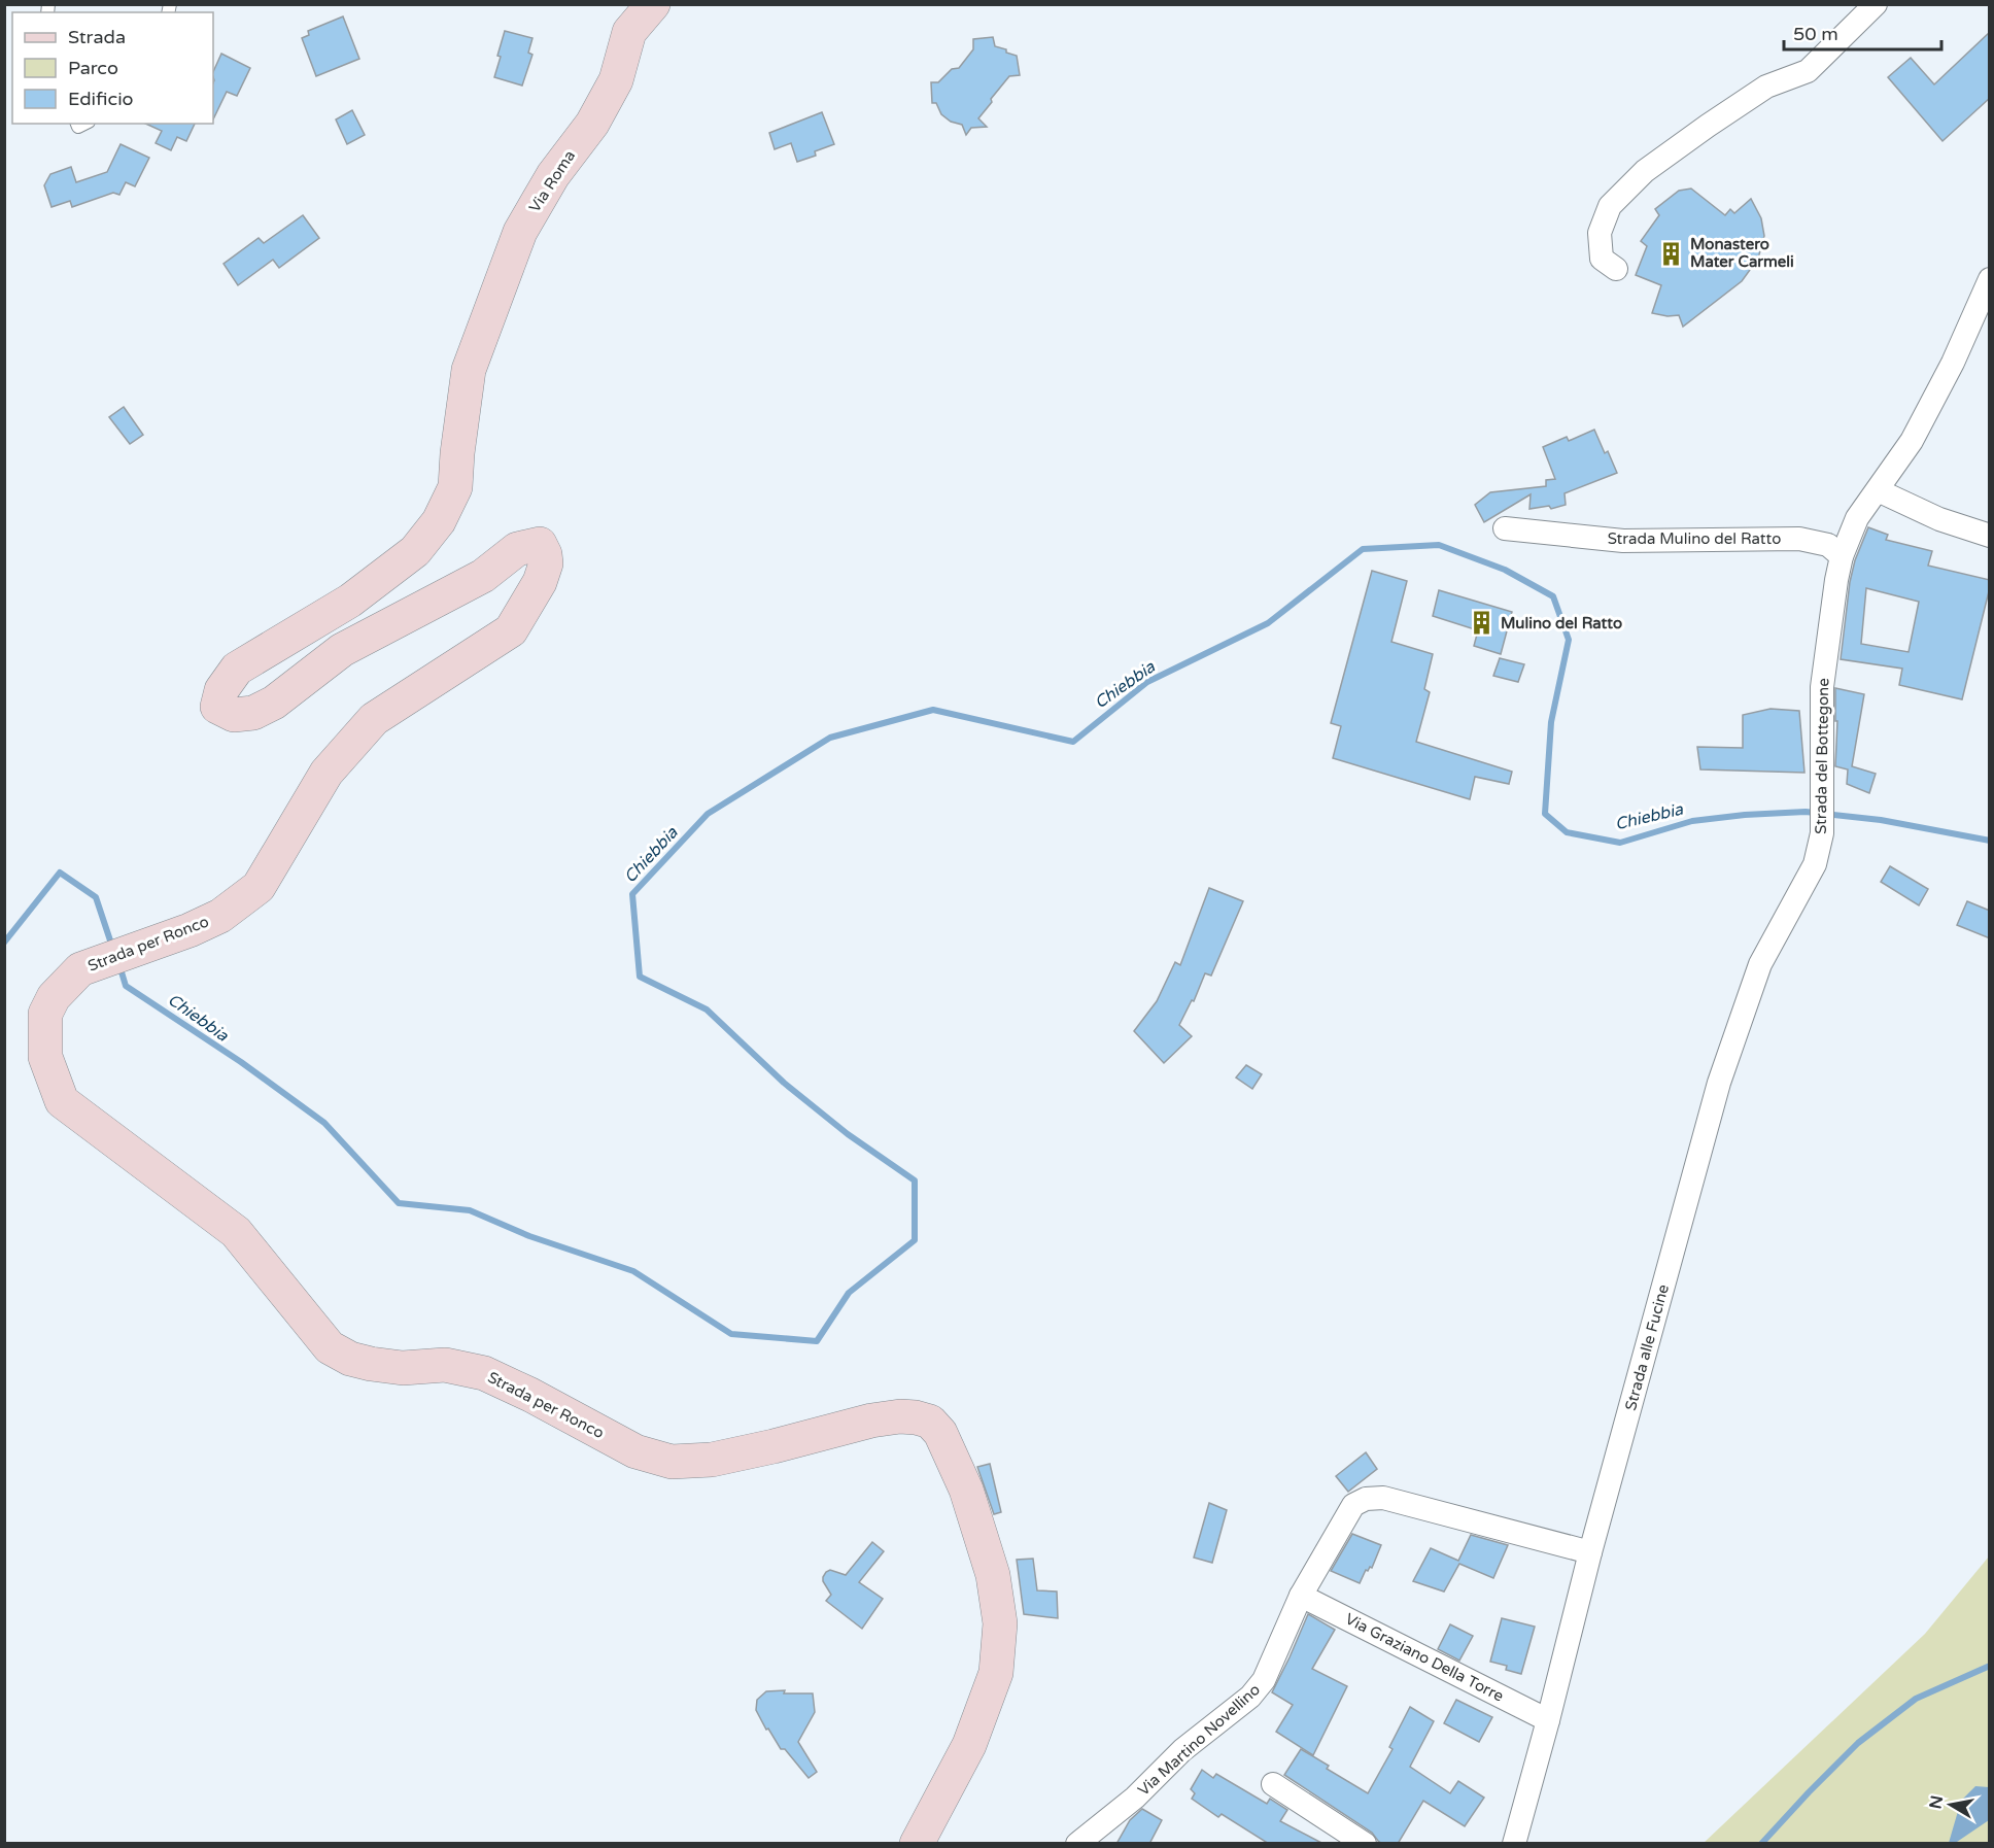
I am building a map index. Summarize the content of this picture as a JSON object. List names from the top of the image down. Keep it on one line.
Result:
{"streets":{"street":["Via Roma","Strada Mulino del Ratto","Strada del Bottegone","Strada per Ronco","Strada alle Fucine","Via Graziano Della Torre","Via Martino Novellino"]},"crossings":[["Via Roma","Strada per Ronco"],["Strada Mulino del Ratto","Strada del Bottegone"],["Strada del Bottegone","Strada alle Fucine"],["Strada alle Fucine","Via Graziano Della Torre"],["Strada alle Fucine","Via Martino Novellino"],["Via Graziano Della Torre","Via Martino Novellino"]],"water":["Chiebbia"],"places":{"building":["Monastero Mater Carmeli","Mulino del Ratto"]},"legend":["Strada","Parco","Edificio"],"scale_bar":"50 m","north":"left"}
